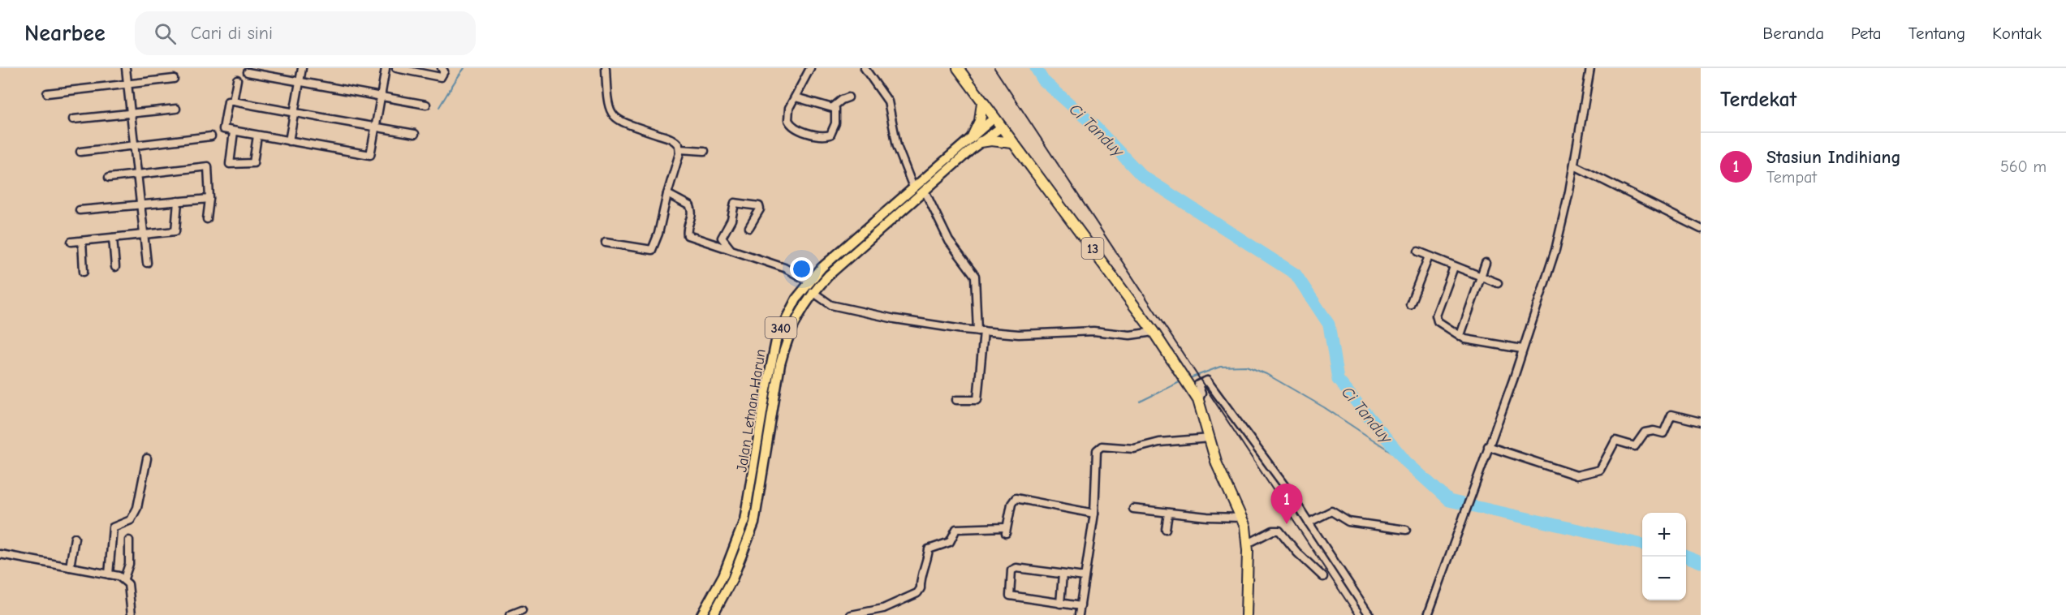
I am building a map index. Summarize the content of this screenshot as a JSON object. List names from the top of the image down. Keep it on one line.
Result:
{"streets":{"highway":["13"],"main road":["340","Jalan Letnan Harun"]},"crossings":[["13","Jalan Letnan Harun"]],"water":["Ci Tanduy"],"page":{"header":"Nearbee","search":"Cari di sini","nav":["Beranda","Peta","Tentang","Kontak"],"heading":"Terdekat","list":[{"mark":"1","name":"Stasiun Indihiang","note":"Tempat","value":"560 m"}],"pins":"1","map_buttons":["+","−"]}}
